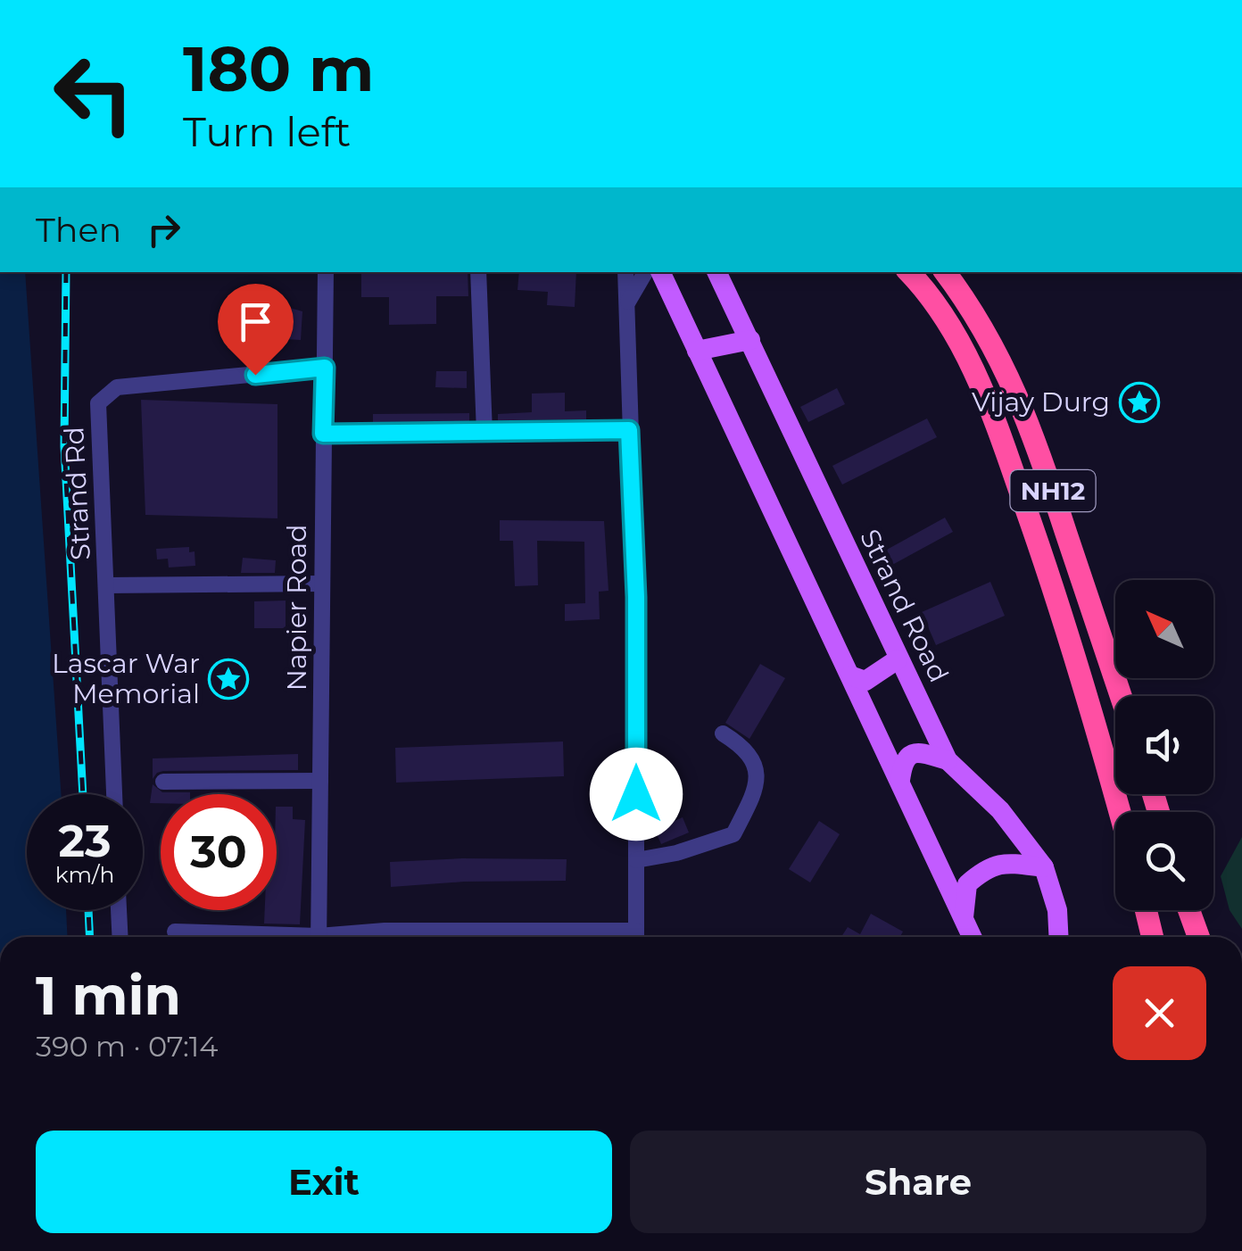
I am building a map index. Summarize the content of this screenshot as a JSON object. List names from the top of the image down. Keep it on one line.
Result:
{"streets":{"highway":["NH12"],"main road":["Strand Road"],"street":["Strand Rd","Napier Road"]},"crossings":[["Strand Rd","Napier Road"]],"places":{"place":["Vijay Durg","Lascar War Memorial"]},"north":"top left","page":{"turn":["180 m","Turn left"],"then":"Then","speed":"23 km/h","limit":"30","heading":["1 min","390 m · 07:14"],"buttons":["Exit","Share"]}}
